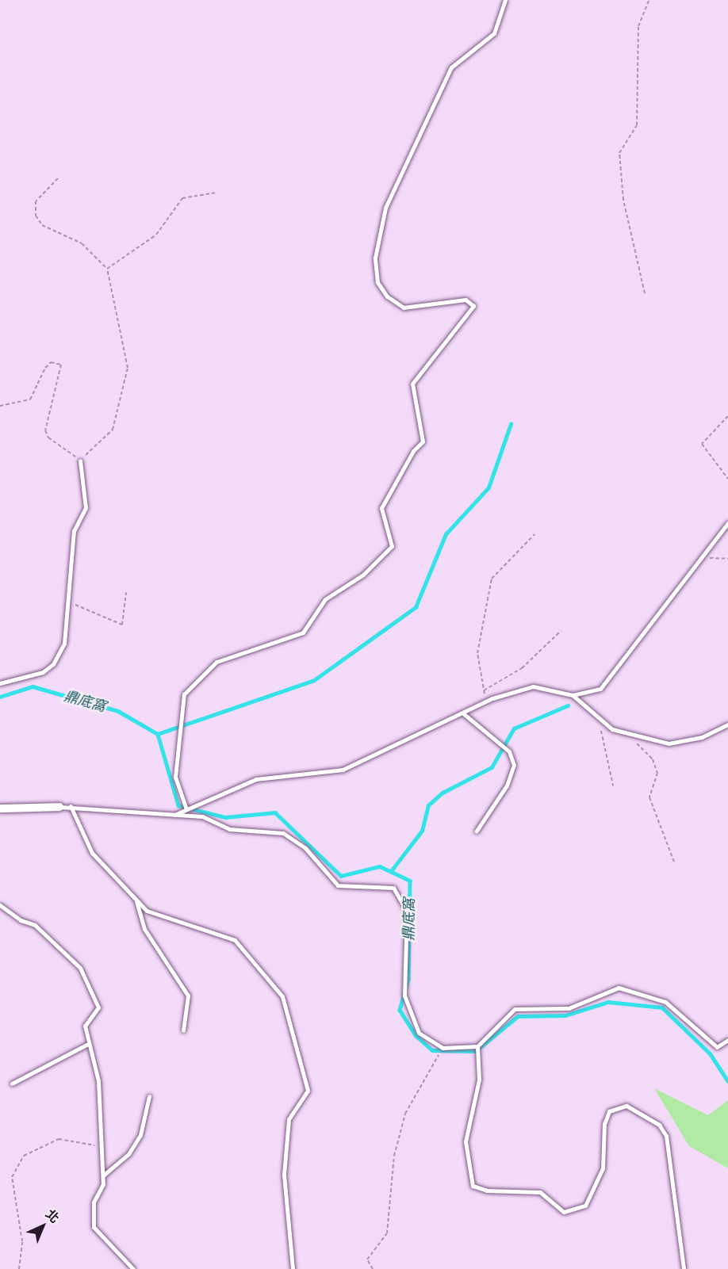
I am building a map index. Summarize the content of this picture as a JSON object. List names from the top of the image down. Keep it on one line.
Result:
{"water":["鼎底窩"],"north":"top right"}
